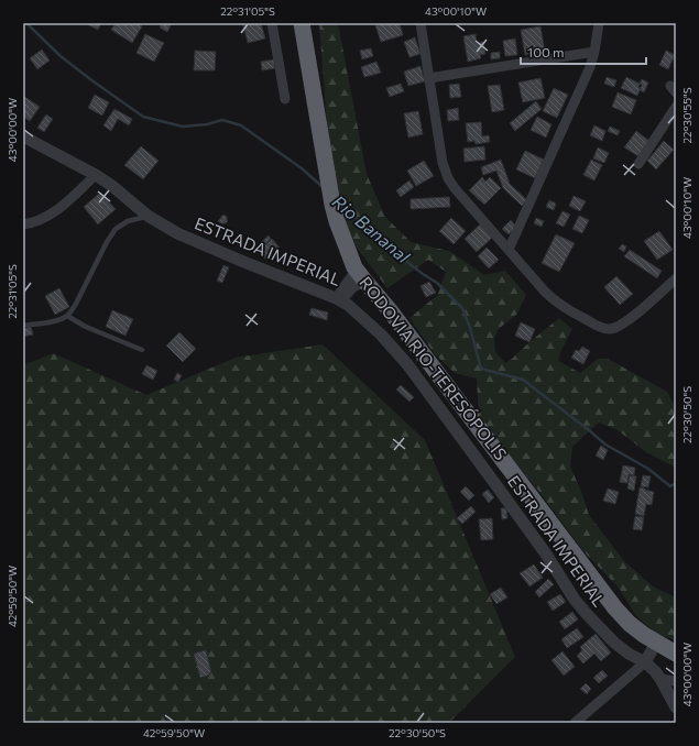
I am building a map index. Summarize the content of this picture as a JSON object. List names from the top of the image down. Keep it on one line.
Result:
{"streets":{"highway":["RODOVIA RIO-TERESÓPOLIS"],"street":["ESTRADA IMPERIAL"]},"water":["Rio Bananal"],"scale_bar":"100 m","coordinates":["22°31'05\"S","43°00'10\"W","22°30'55\"S","43°00'00\"W","22°30'50\"S","42°59'50\"W"]}
